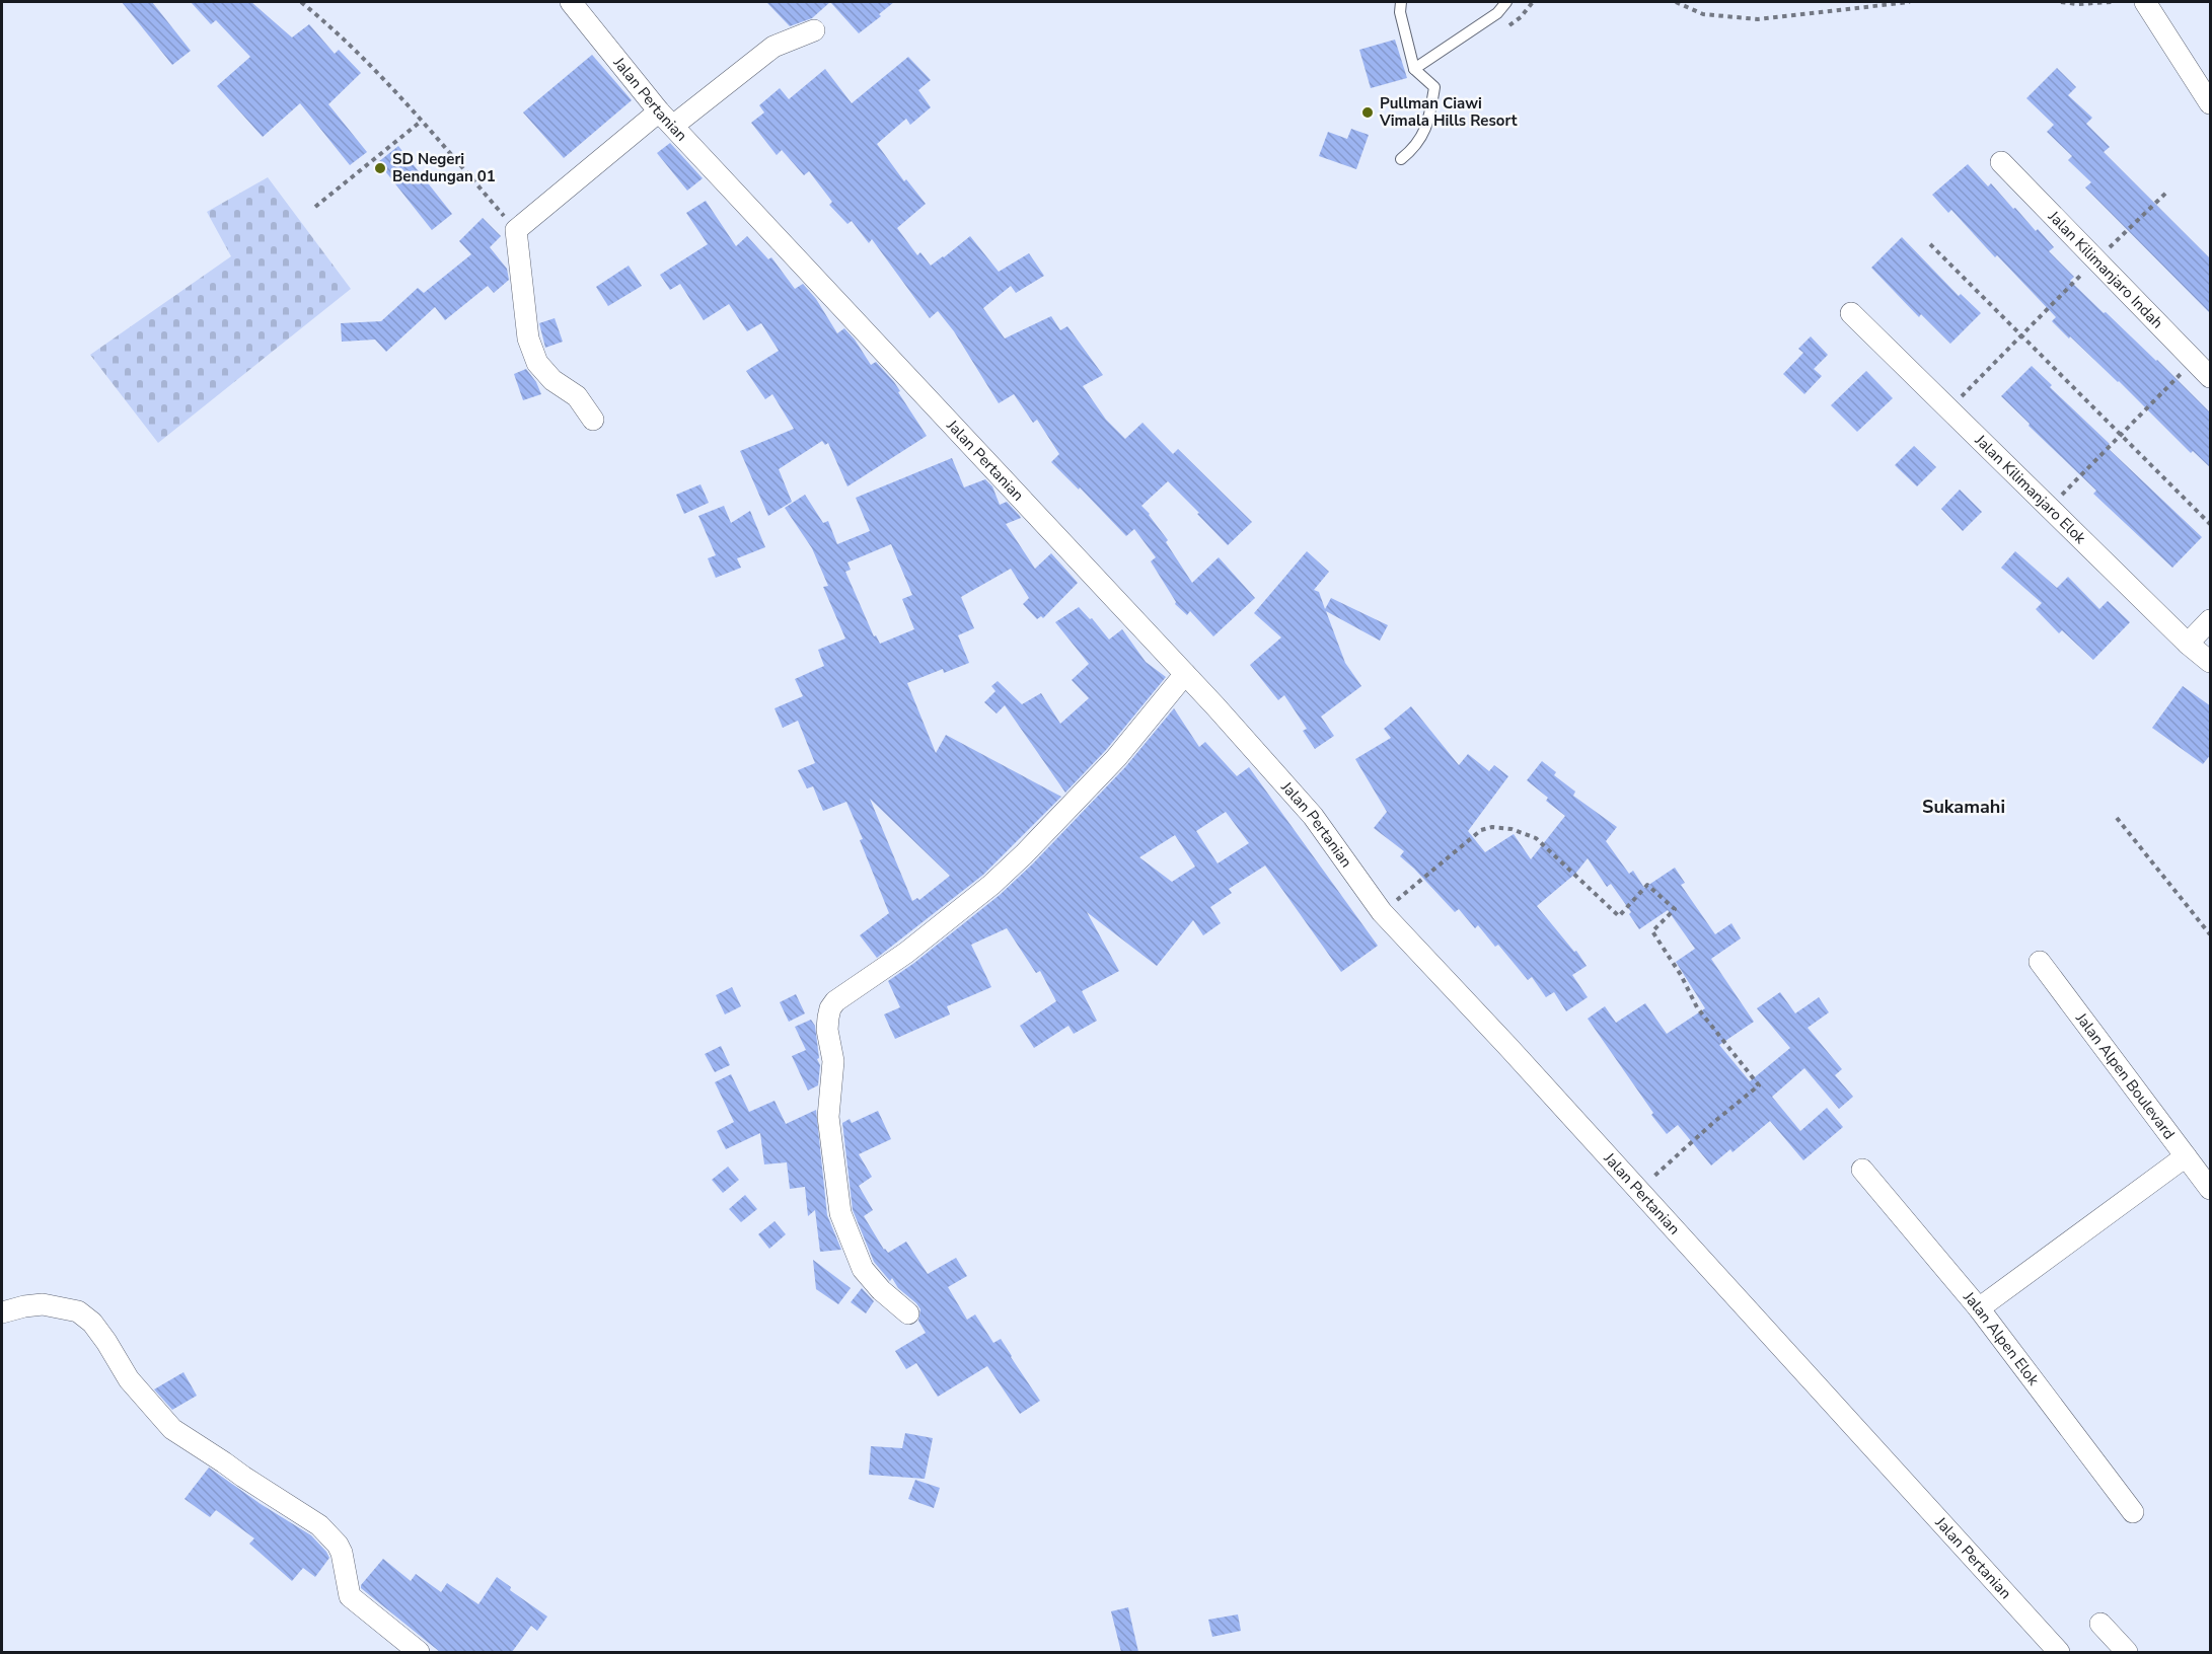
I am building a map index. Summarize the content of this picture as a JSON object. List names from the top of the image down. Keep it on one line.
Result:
{"streets":{"street":["Jalan Pertanian","Jalan Kilimanjaro Indah","Jalan Kilimanjaro Elok","Jalan Alpen Boulevard","Jalan Alpen Elok"]},"districts":["Sukamahi"],"places":["Pullman Ciawi Vimala Hills Resort","SD Negeri Bendungan 01"]}
